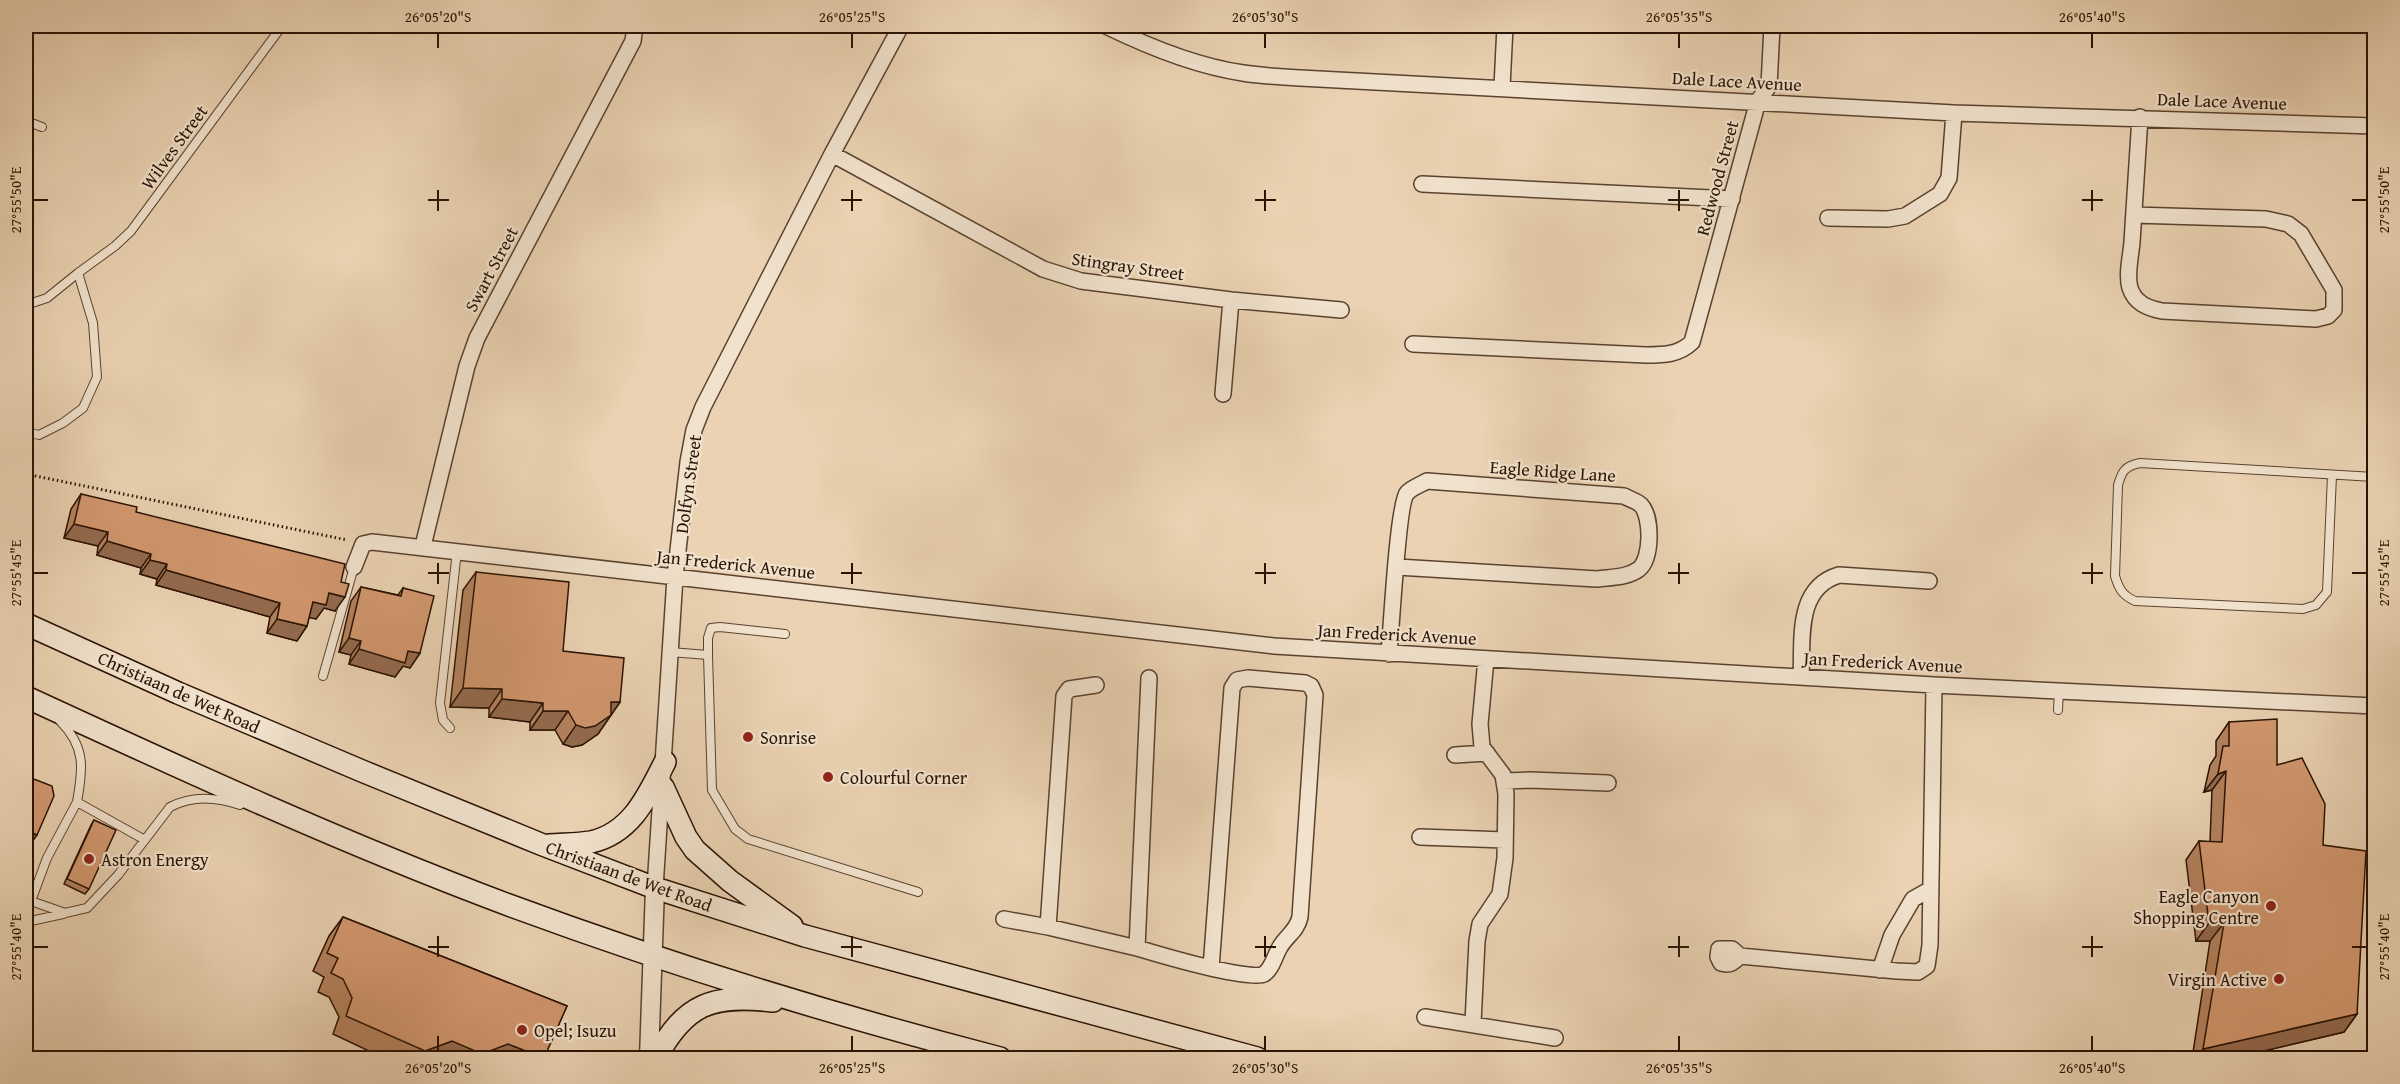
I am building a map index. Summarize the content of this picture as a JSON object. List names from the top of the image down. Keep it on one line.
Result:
{"streets":{"main road":["Christiaan de Wet Road"],"street":["Dale Lace Avenue","Redwood Street","Stingray Street","Swart Street","Eagle Ridge Lane","Dolfyn Street","Jan Frederick Avenue"],"lane":["Wilves Street"]},"crossings":[["Dale Lace Avenue","Redwood Street"],["Stingray Street","Dolfyn Street"],["Swart Street","Jan Frederick Avenue"],["Eagle Ridge Lane","Jan Frederick Avenue"],["Dolfyn Street","Jan Frederick Avenue"],["Dolfyn Street","Christiaan de Wet Road"]],"places":["Sonrise","Colourful Corner","Astron Energy","Eagle Canyon Shopping Centre","Virgin Active","Opel; Isuzu"],"coordinates":["26°05'20\"S","26°05'25\"S","26°05'30\"S","26°05'35\"S","26°05'40\"S","27°55'50\"E","27°55'45\"E","27°55'40\"E"]}
